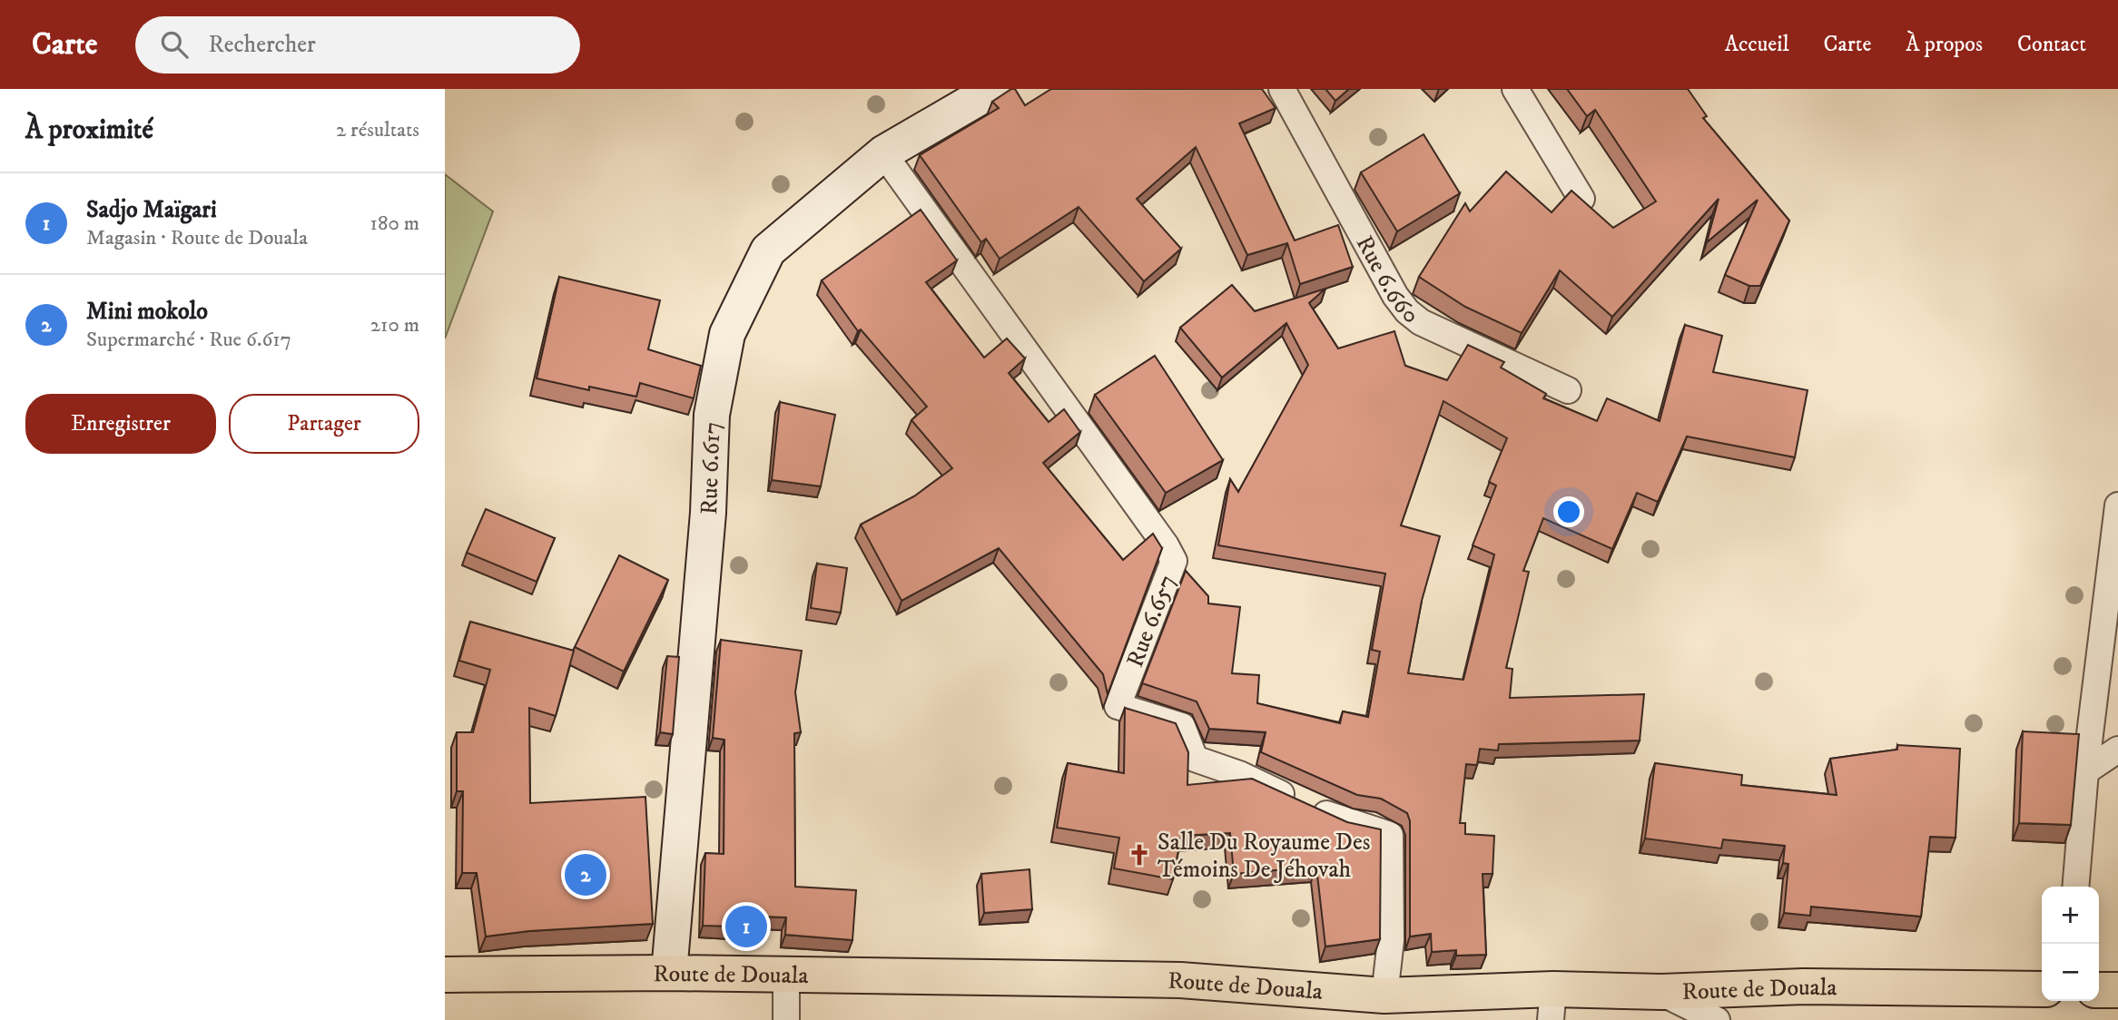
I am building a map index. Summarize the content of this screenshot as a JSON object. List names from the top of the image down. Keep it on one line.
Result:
{"streets":{"highway":["Route de Douala"],"street":["Rue 6.660","Rue 6.617","Rue 6.657"]},"crossings":[["Rue 6.617","Rue 6.657"],["Rue 6.617","Route de Douala"],["Rue 6.657","Route de Douala"]],"places":{"church":["Salle Du Royaume Des Témoins De Jéhovah"]},"page":{"header":"Carte","search":"Rechercher","nav":["Accueil","Carte","À propos","Contact"],"heading":["À proximité","2 résultats"],"list":[{"mark":"1","name":"Sadjo Maïgari","note":"Magasin · Route de Douala","value":"180 m"},{"mark":"2","name":"Mini mokolo","note":"Supermarché · Rue 6.617","value":"210 m"}],"buttons":["Enregistrer","Partager"],"pins":["2","1"],"map_buttons":["+","−"]}}
